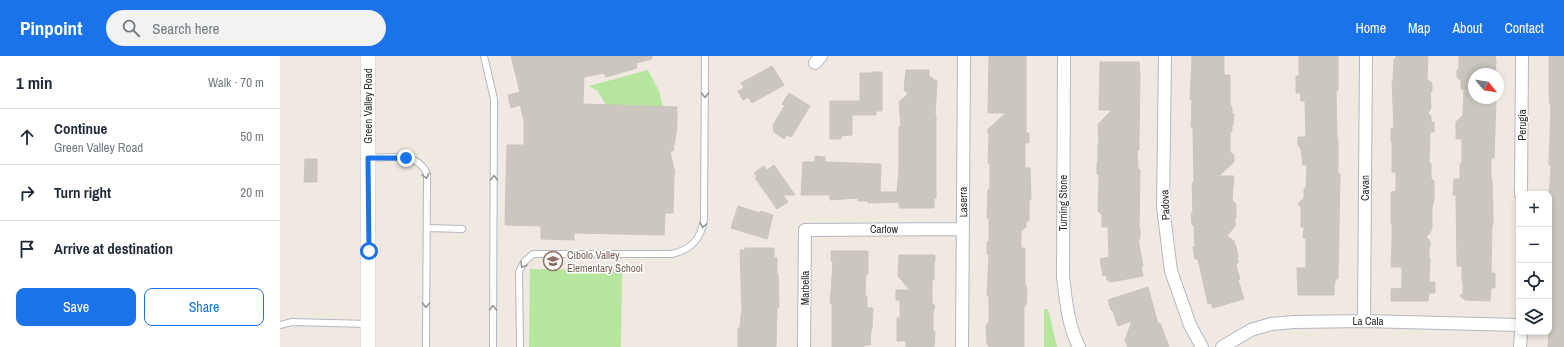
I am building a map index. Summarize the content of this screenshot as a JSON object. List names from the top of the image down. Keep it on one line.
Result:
{"streets":{"street":["Green Valley Road","Perugia","Cavan","Laserra","Turning Stone","Padova","Carlow","Marbella","La Cala"]},"crossings":[["Cavan","La Cala"],["Laserra","Carlow"],["Carlow","Marbella"]],"places":{"school or university":["Cibolo Valley Elementary School"]},"north":"bottom right","page":{"header":"Pinpoint","search":"Search here","nav":["Home","Map","About","Contact"],"heading":["1 min","Walk · 70 m"],"list":[["Continue","Green Valley Road","50 m"],["Turn right","20 m"],"Arrive at destination"],"map_buttons":["+","−"],"buttons":["Save","Share"]}}
